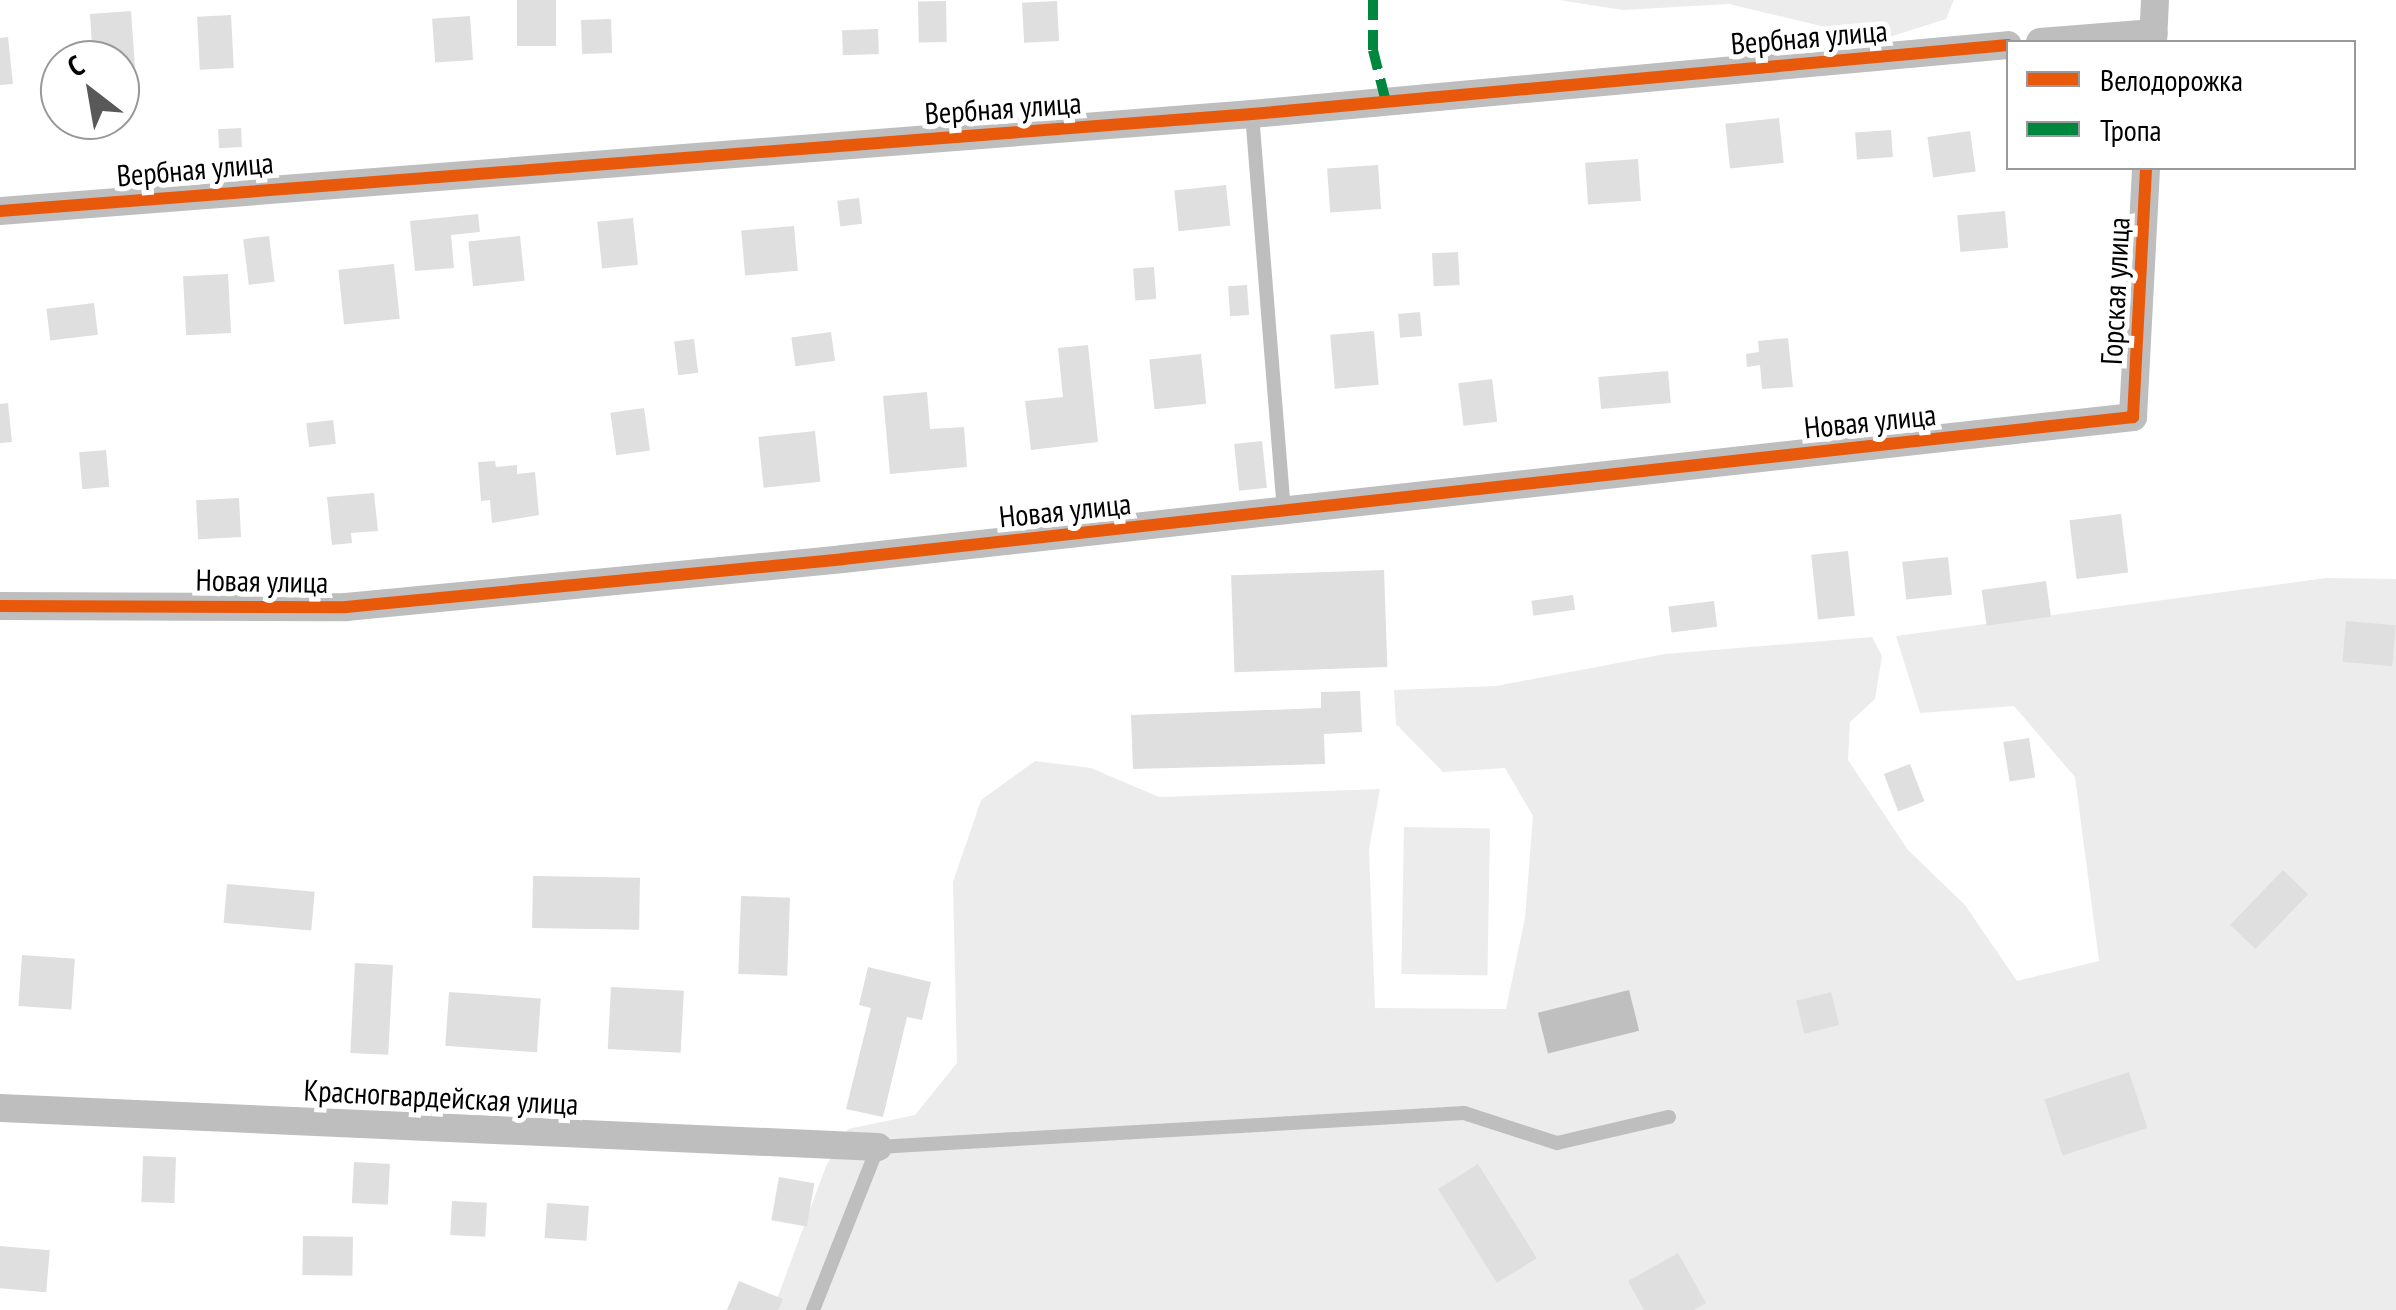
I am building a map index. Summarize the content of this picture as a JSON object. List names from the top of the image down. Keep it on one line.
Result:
{"streets":{"street":["Вербная улица","Горская улица","Новая улица","Красногвардейская улица"]},"crossings":[["Горская улица","Новая улица"]],"legend":["Велодорожка","Тропа"],"north":"top left"}
